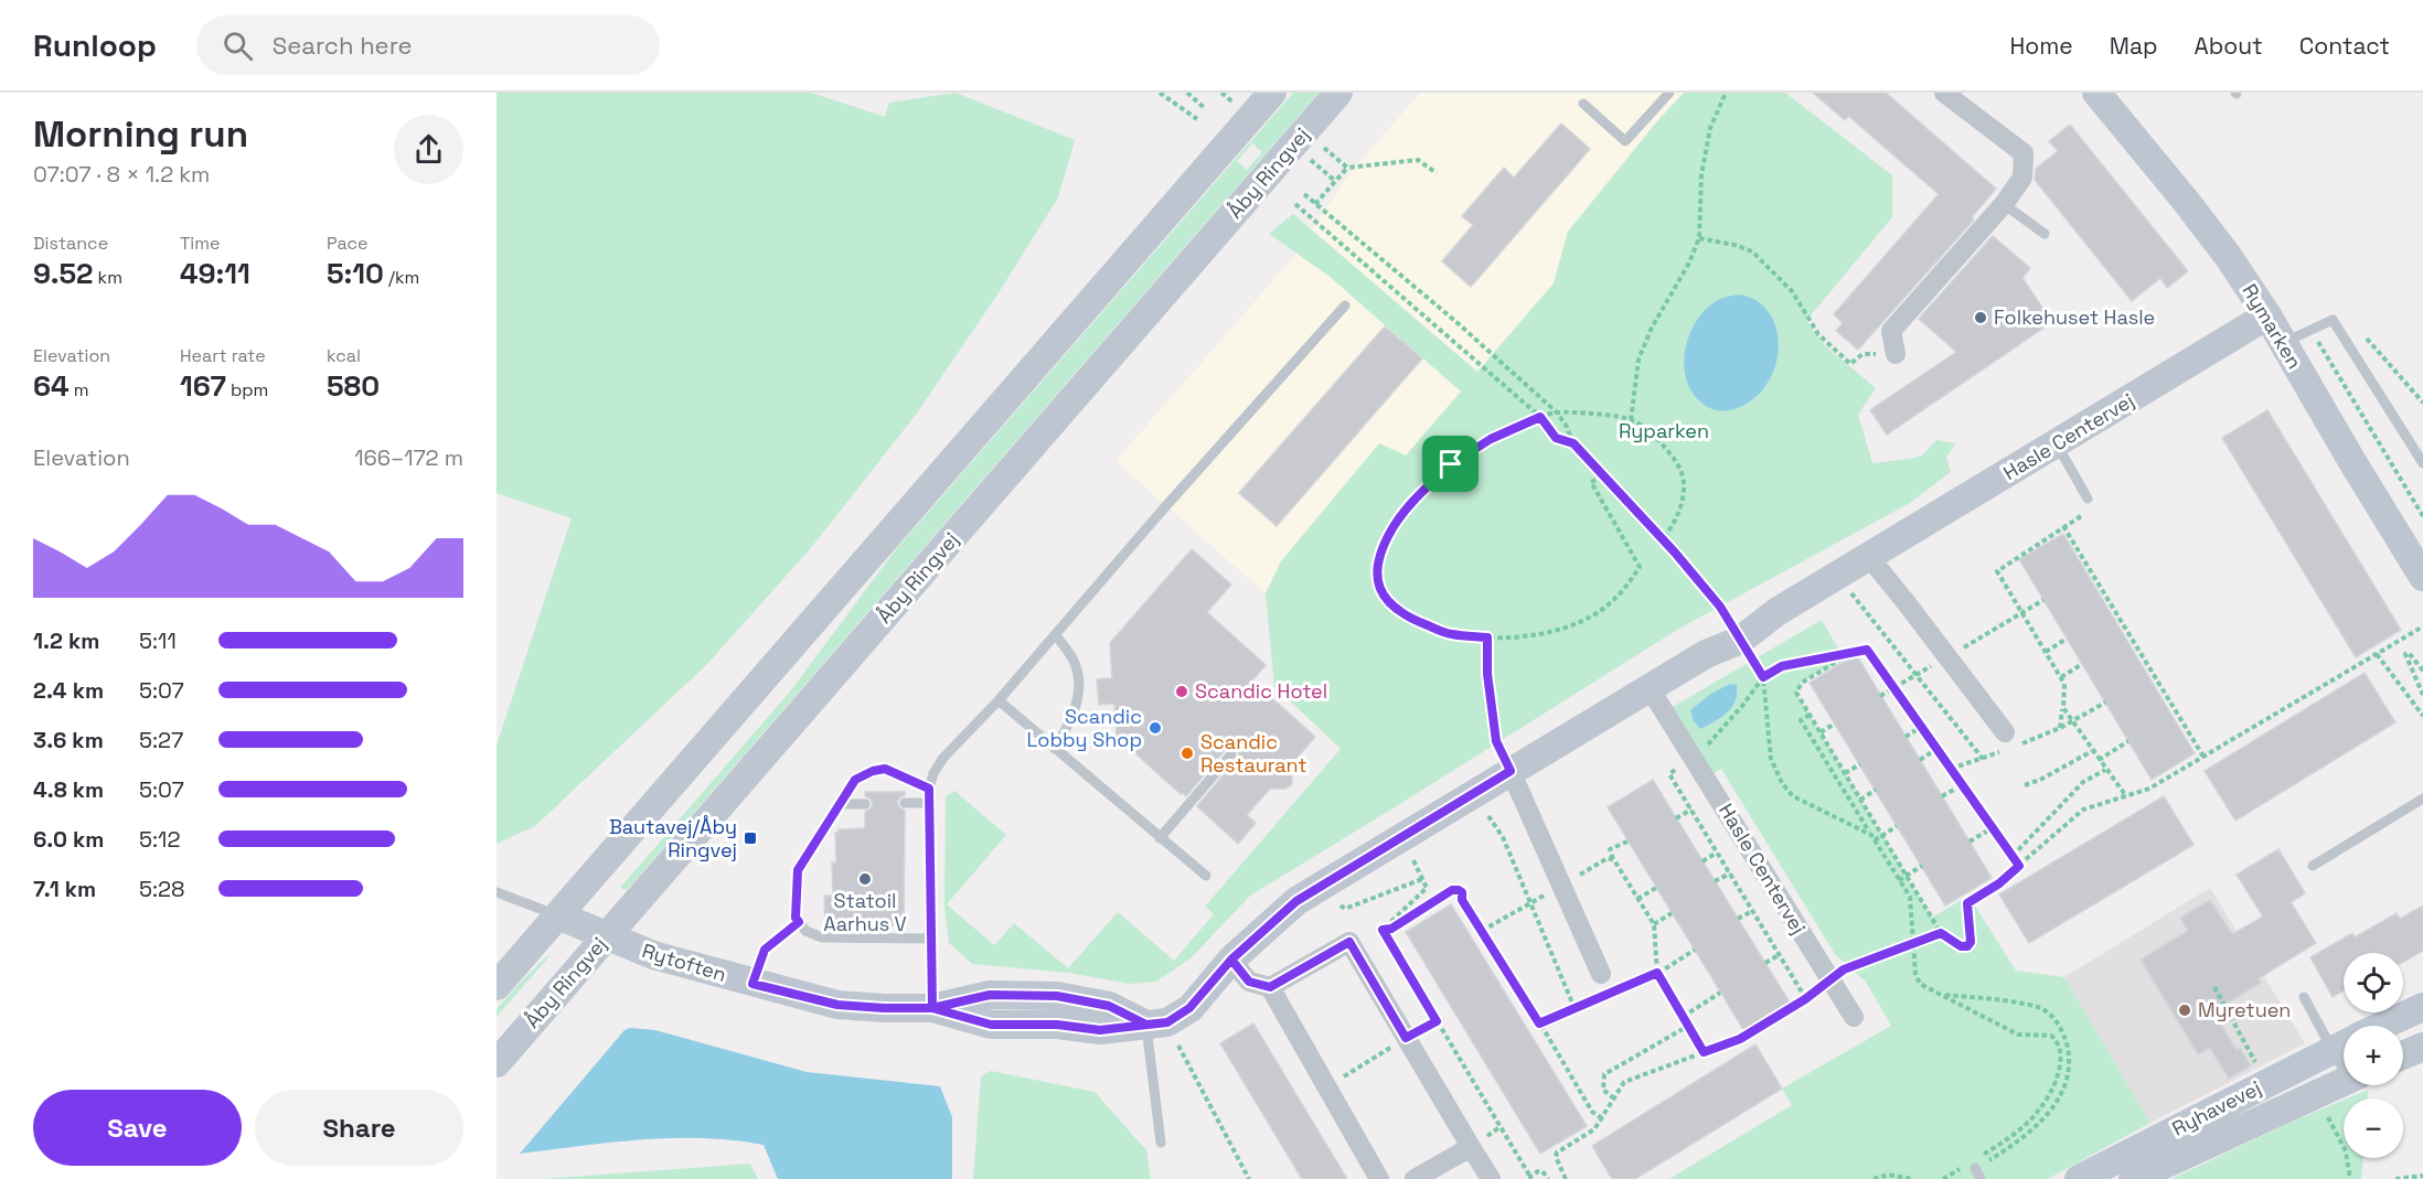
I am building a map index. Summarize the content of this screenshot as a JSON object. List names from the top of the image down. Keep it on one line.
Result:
{"streets":{"street":["Åby Ringvej","Rymarken","Hasle Centervej","Rytoften","Ryhavevej"]},"crossings":[["Åby Ringvej","Rytoften"],["Rymarken","Hasle Centervej"],["Hasle Centervej","Rytoften"]],"parks":["Ryparken"],"places":{"other":["Folkehuset Hasle","Scandic Hotel","Scandic Lobby Shop","Scandic Restaurant","Statoil Aarhus V","Myretuen"],"transit":["Bautavej/Åby Ringvej"]},"page":{"header":"Runloop","search":"Search here","nav":["Home","Map","About","Contact"],"heading":["Morning run","07:07 · 8 × 1.2 km"],"stats":[["Distance","9.52 km"],["Time","49:11"],["Pace","5:10 /km"],["Elevation","64 m"],["Heart rate","167 bpm"],["kcal","580"]],"chart":["Elevation","166–172 m"],"list":[{"name":"1.2 km","note":"5:11"},{"name":"2.4 km","note":"5:07"},{"name":"3.6 km","note":"5:27"},{"name":"4.8 km","note":"5:07"},{"name":"6.0 km","note":"5:12"},{"name":"7.1 km","note":"5:28"}],"map_buttons":["+","−"],"buttons":["Save","Share"]}}
